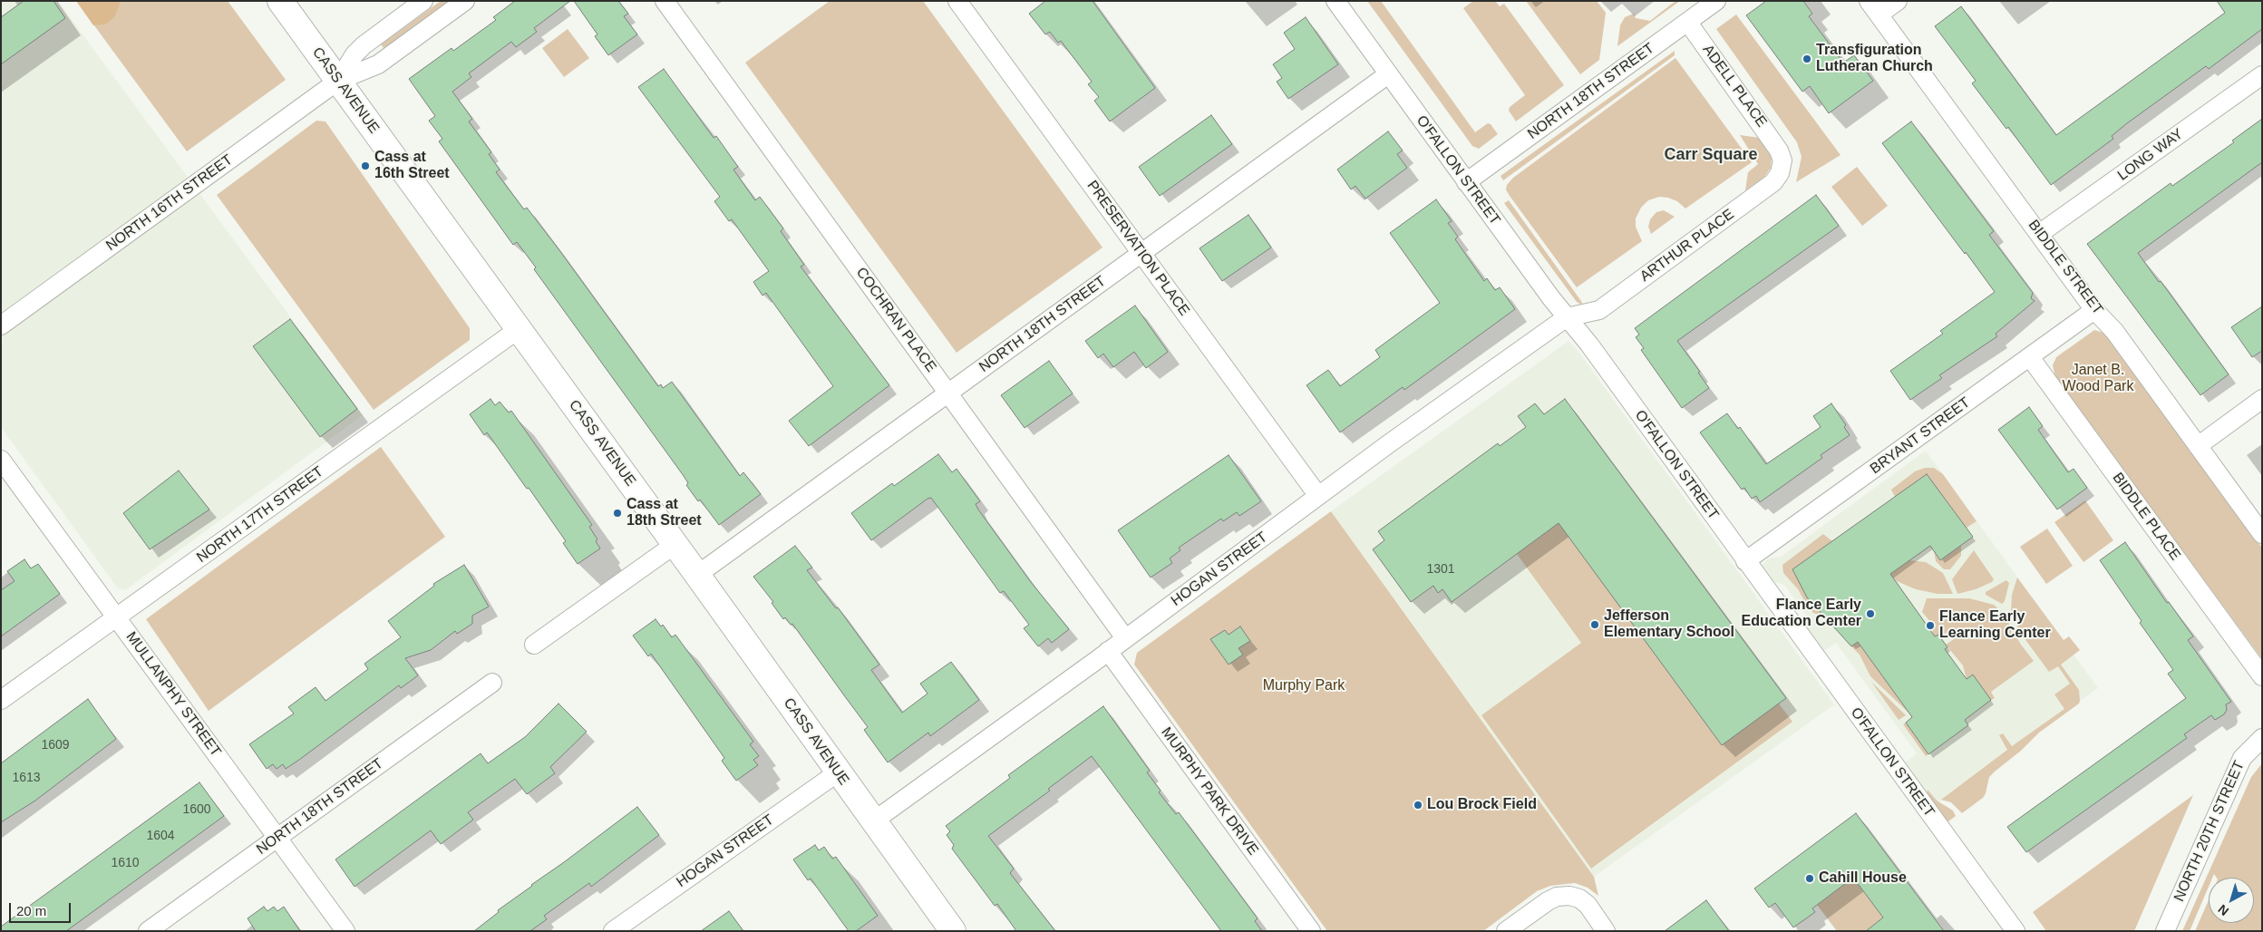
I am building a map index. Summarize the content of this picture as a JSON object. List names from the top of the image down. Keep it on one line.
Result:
{"streets":{"main road":["CASS AVENUE"],"street":["ADELL PLACE","NORTH 18TH STREET","LONG WAY","O'FALLON STREET","NORTH 16TH STREET","ARTHUR PLACE","PRESERVATION PLACE","BIDDLE STREET","COCHRAN PLACE","BRYANT STREET","NORTH 17TH STREET","BIDDLE PLACE","HOGAN STREET","MULLANPHY STREET","MURPHY PARK DRIVE","NORTH 20TH STREET"]},"crossings":[["ADELL PLACE","NORTH 18TH STREET"],["ADELL PLACE","ARTHUR PLACE"],["CASS AVENUE","NORTH 18TH STREET"],["CASS AVENUE","NORTH 16TH STREET"],["CASS AVENUE","NORTH 17TH STREET"],["CASS AVENUE","HOGAN STREET"],["NORTH 18TH STREET","O'FALLON STREET"],["NORTH 18TH STREET","PRESERVATION PLACE"],["NORTH 18TH STREET","COCHRAN PLACE"],["NORTH 18TH STREET","MULLANPHY STREET"],["LONG WAY","BIDDLE STREET"],["O'FALLON STREET","ARTHUR PLACE"],["O'FALLON STREET","BRYANT STREET"],["O'FALLON STREET","HOGAN STREET"],["ARTHUR PLACE","HOGAN STREET"],["PRESERVATION PLACE","HOGAN STREET"],["BIDDLE STREET","BRYANT STREET"],["COCHRAN PLACE","HOGAN STREET"],["BRYANT STREET","BIDDLE PLACE"],["NORTH 17TH STREET","MULLANPHY STREET"],["HOGAN STREET","MURPHY PARK DRIVE"]],"districts":["Carr Square"],"parks":["Janet B. Wood Park","Murphy Park"],"places":["Transfiguration Lutheran Church","Cass at 16th Street","Cass at 18th Street","Flance Early Education Center","Jefferson Elementary School","Flance Early Learning Center","Lou Brock Field","Cahill House"],"house_numbers":["1301","1609","1613","1600","1604","1610"],"scale_bar":"20 m","north":"bottom left"}
